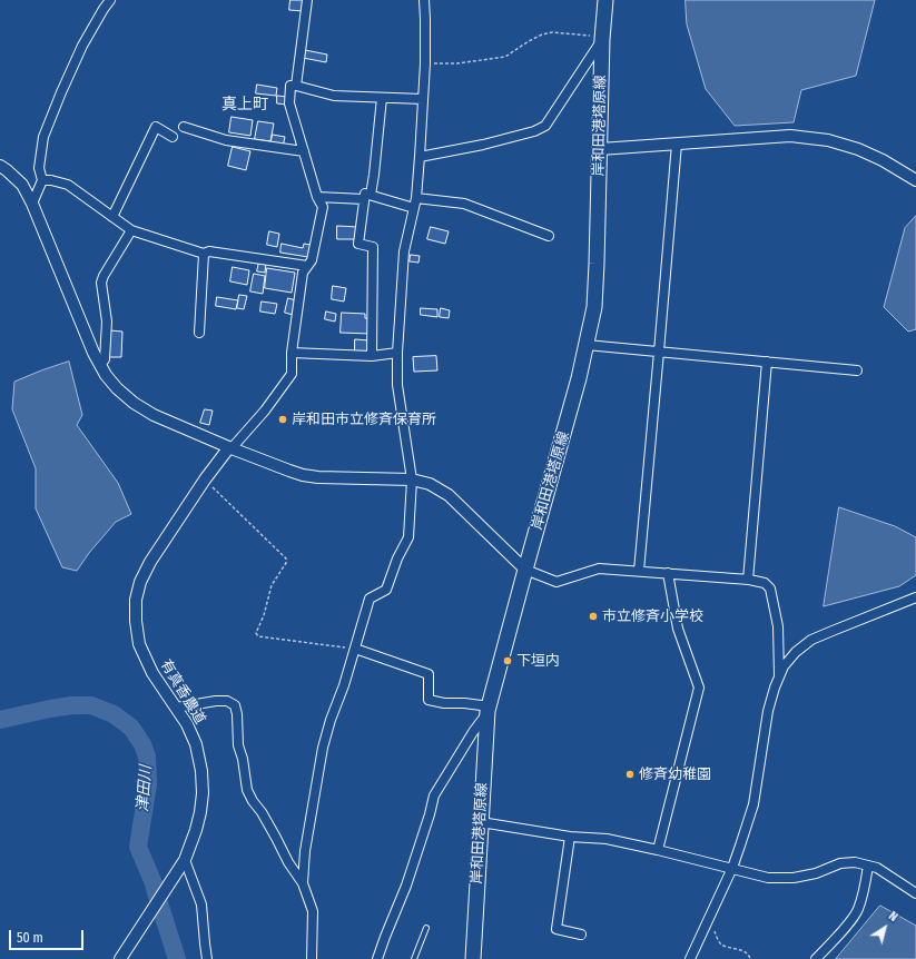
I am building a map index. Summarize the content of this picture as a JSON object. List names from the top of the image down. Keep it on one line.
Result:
{"streets":{"main road":["岸和田港塔原線"],"street":["有真香農道"]},"districts":["真上町"],"water":["津田川"],"places":["岸和田市立修斉保育所","市立修斉小学校","下垣内","修斉幼稚園"],"scale_bar":"50 m","north":"top right"}
